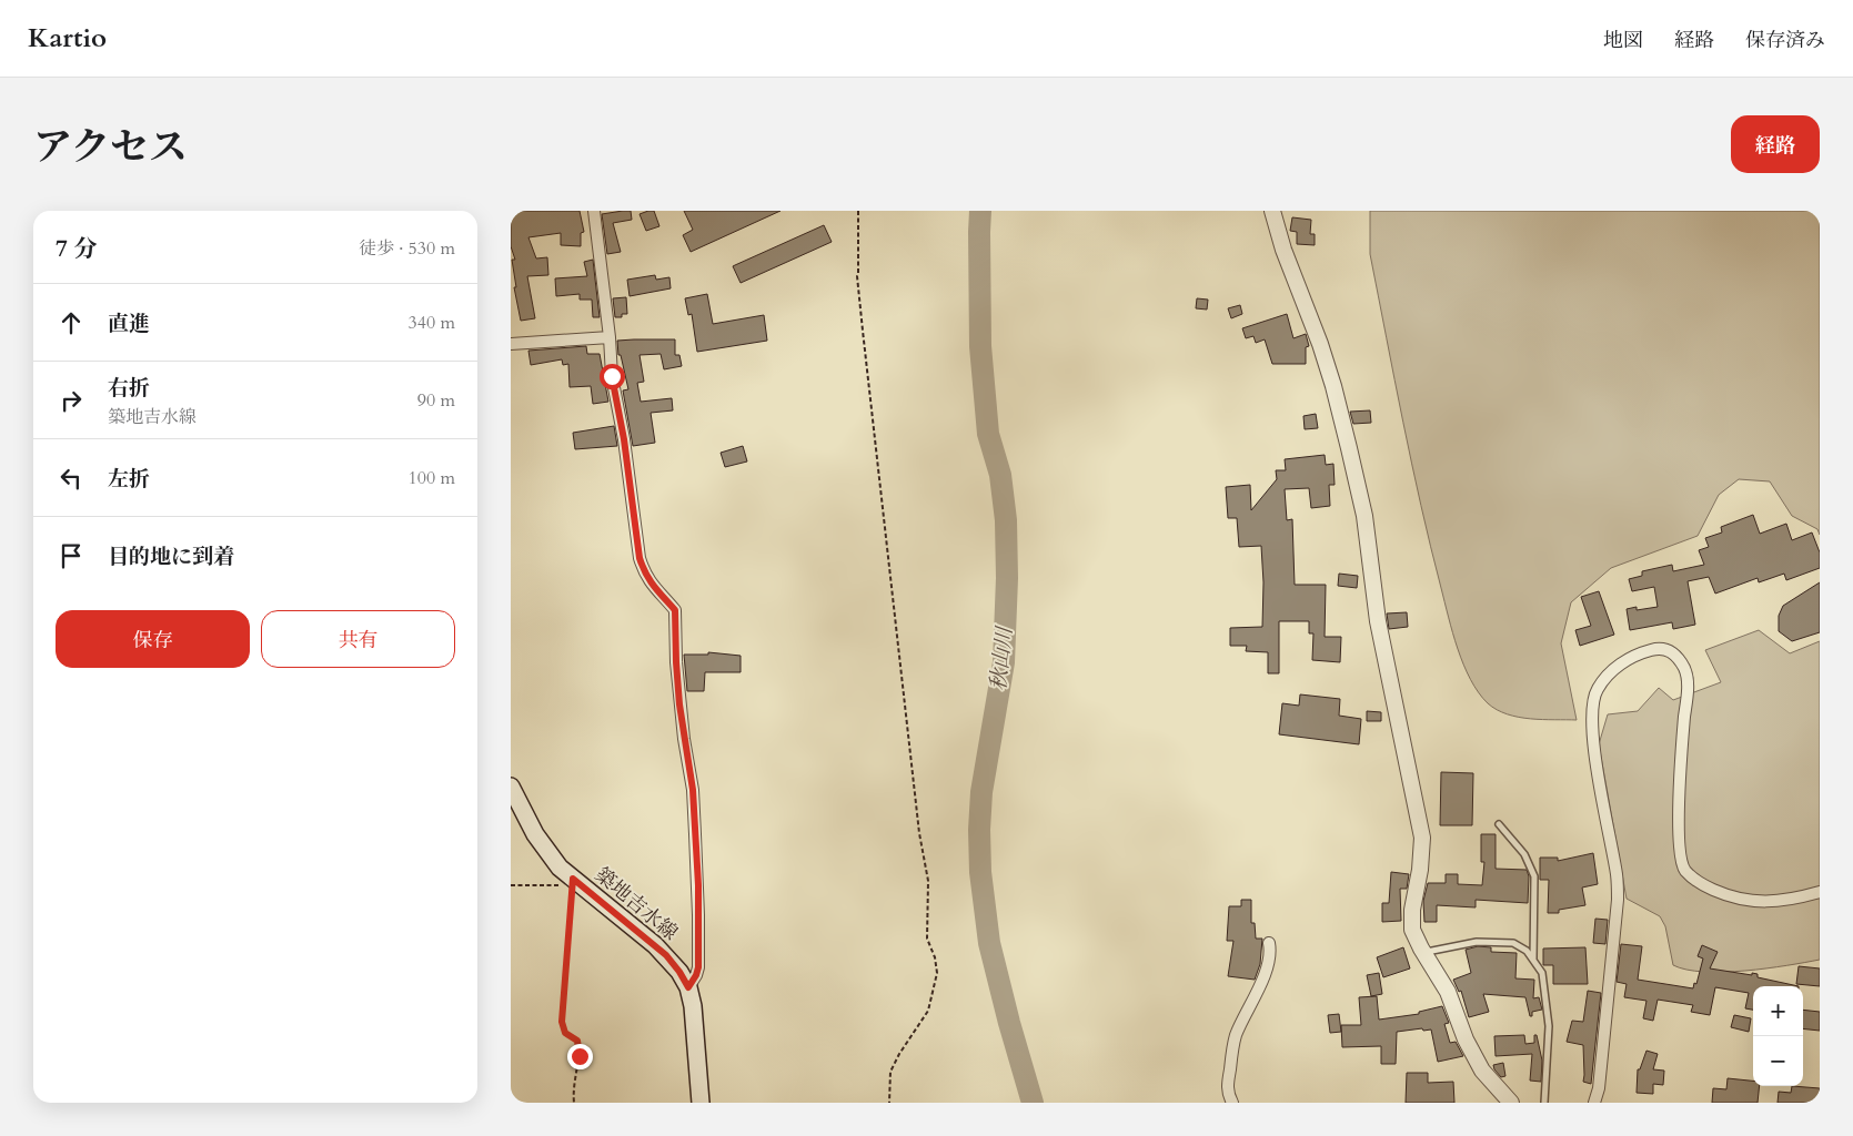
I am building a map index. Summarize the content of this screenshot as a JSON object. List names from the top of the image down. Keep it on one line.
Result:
{"streets":{"main road":["築地吉水線"]},"water":["秋山川"],"page":{"header":"Kartio","nav":["地図","経路","保存済み"],"title":"アクセス","buttons":["経路",["保存","共有"]],"heading":["7 分","徒歩 · 530 m"],"list":[["直進","340 m"],["右折","築地吉水線","90 m"],["左折","100 m"],"目的地に到着"],"map_buttons":["+","−"]}}
